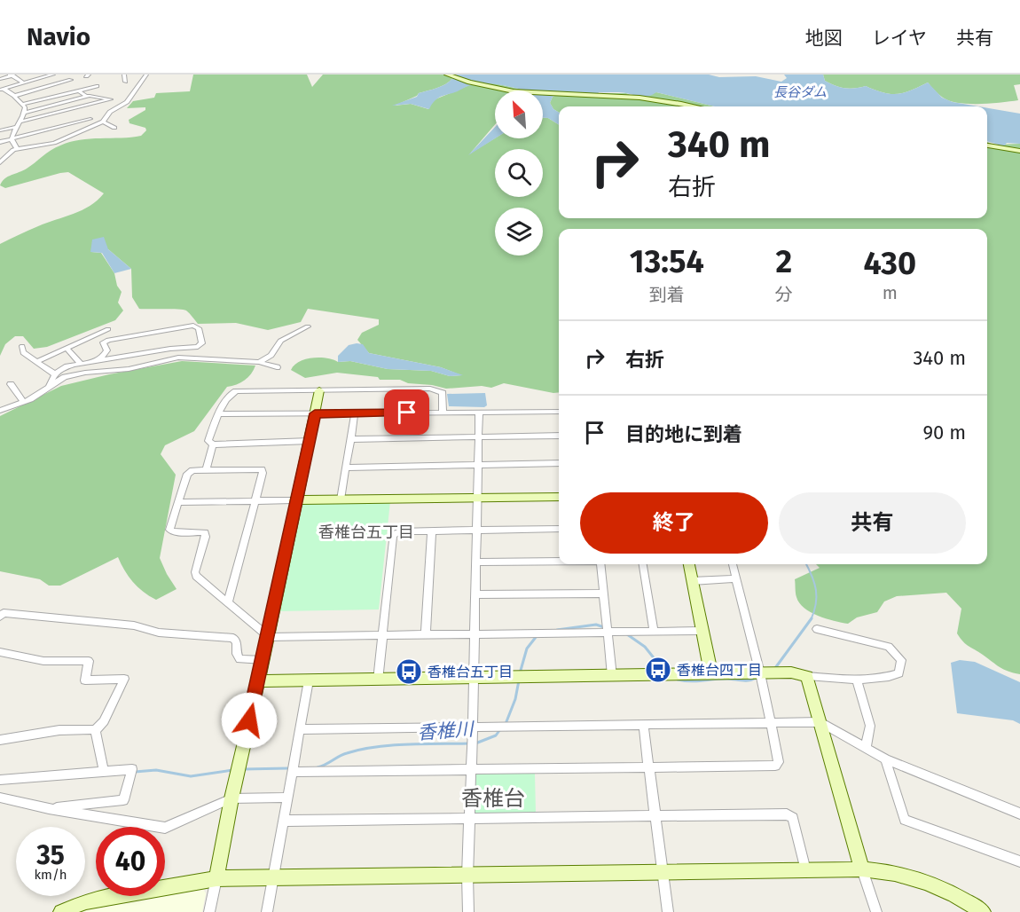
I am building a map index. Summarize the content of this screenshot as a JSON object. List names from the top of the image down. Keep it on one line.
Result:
{"districts":["香椎台五丁目","香椎台"],"water":["長谷ダム","香椎川"],"places":{"bus stop":["香椎台四丁目","香椎台五丁目"]},"north":"top left","page":{"header":"Navio","nav":["地図","レイヤ","共有"],"turn":["340 m","右折"],"eta":["13:54","到着","2","分","430","m"],"list":[{"name":"右折","value":"340 m"},{"name":"目的地に到着","value":"90 m"}],"buttons":["終了","共有"],"speed":"35 km/h","limit":"40"}}
